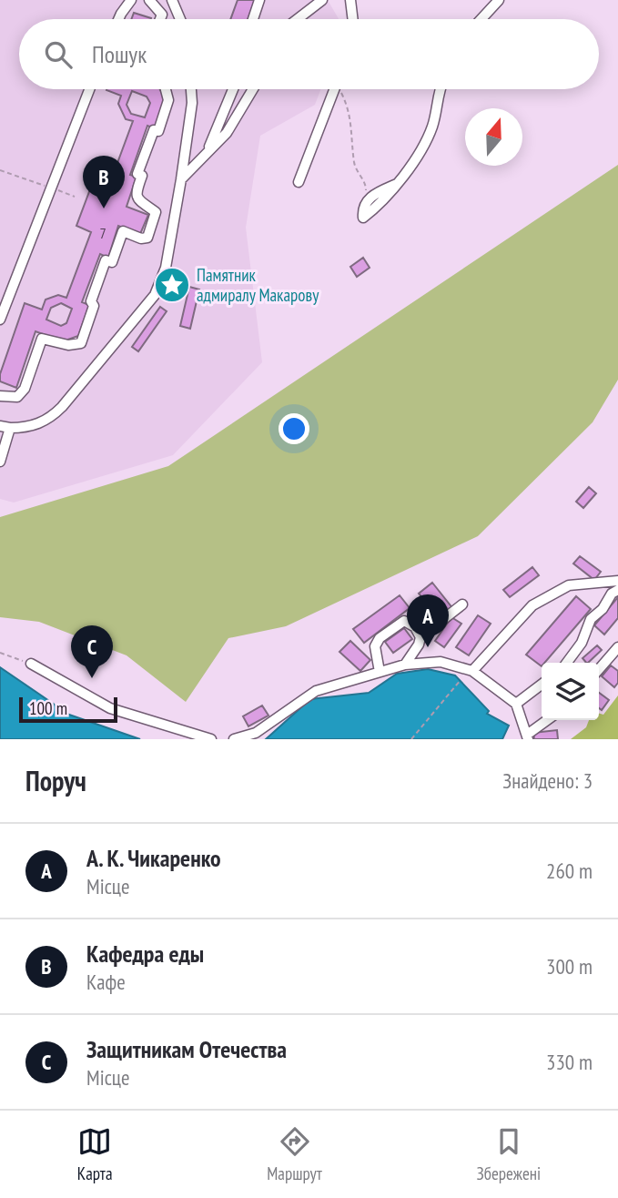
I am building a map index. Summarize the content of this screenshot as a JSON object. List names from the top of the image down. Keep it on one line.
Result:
{"places":{"place":["Памятник адмиралу Макарову"]},"house_numbers":["7"],"scale_bar":"100 m","north":"top","page":{"search":"Пошук","pins":["B","A","C"],"scale":"100 m","heading":["Поруч","Знайдено: 3"],"list":[{"mark":"A","name":"А. К. Чикаренко","note":"Місце","value":"260 m"},{"mark":"B","name":"Кафедра еды","note":"Кафе","value":"300 m"},{"mark":"C","name":"Защитникам Отечества","note":"Місце","value":"330 m"}],"nav":["Карта","Маршрут","Збережені"]}}
